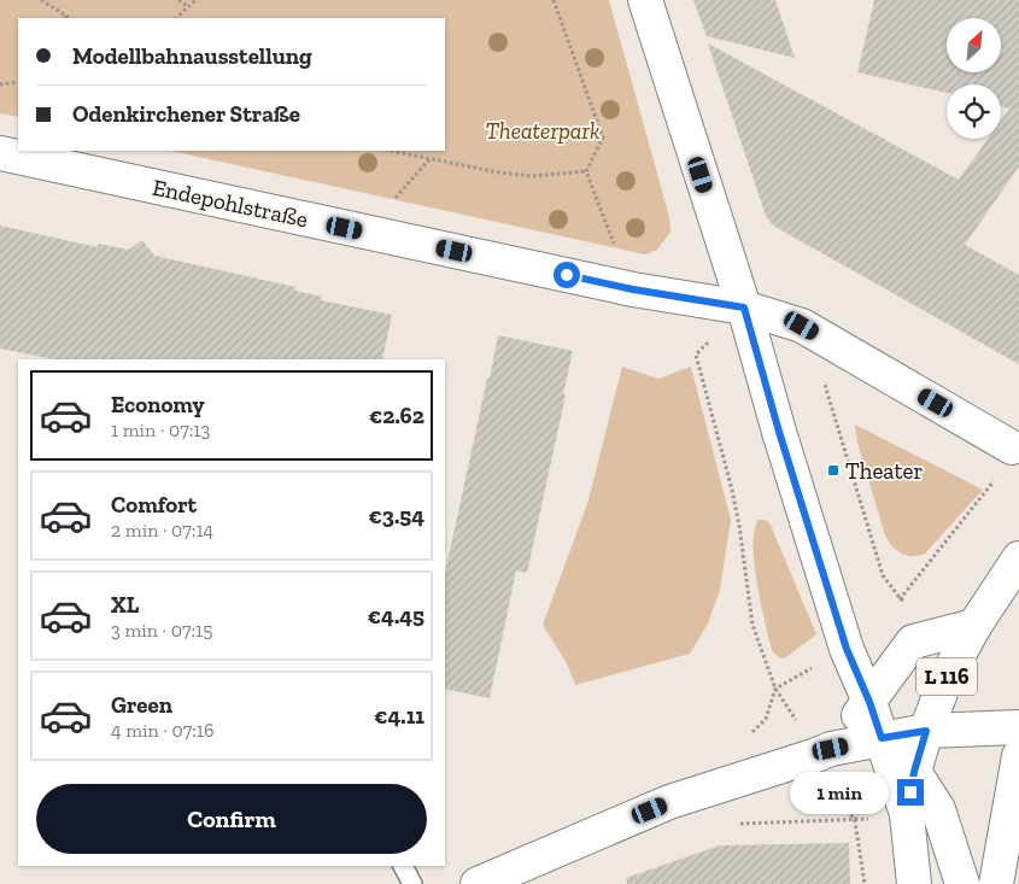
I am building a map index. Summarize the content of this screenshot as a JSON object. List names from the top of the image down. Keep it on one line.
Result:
{"streets":{"main road":["Endepohlstraße","L 116"]},"parks":["Theaterpark"],"places":{"transit":["Theater"]},"north":"top right","page":{"banner":["Modellbahnausstellung","Odenkirchener Straße"],"list":[{"name":"Economy","note":"1 min · 07:13","value":"€2.62"},{"name":"Comfort","note":"2 min · 07:14","value":"€3.54"},{"name":"XL","note":"3 min · 07:15","value":"€4.45"},{"name":"Green","note":"4 min · 07:16","value":"€4.11"}],"bubble":"1 min","buttons":"Confirm"}}
